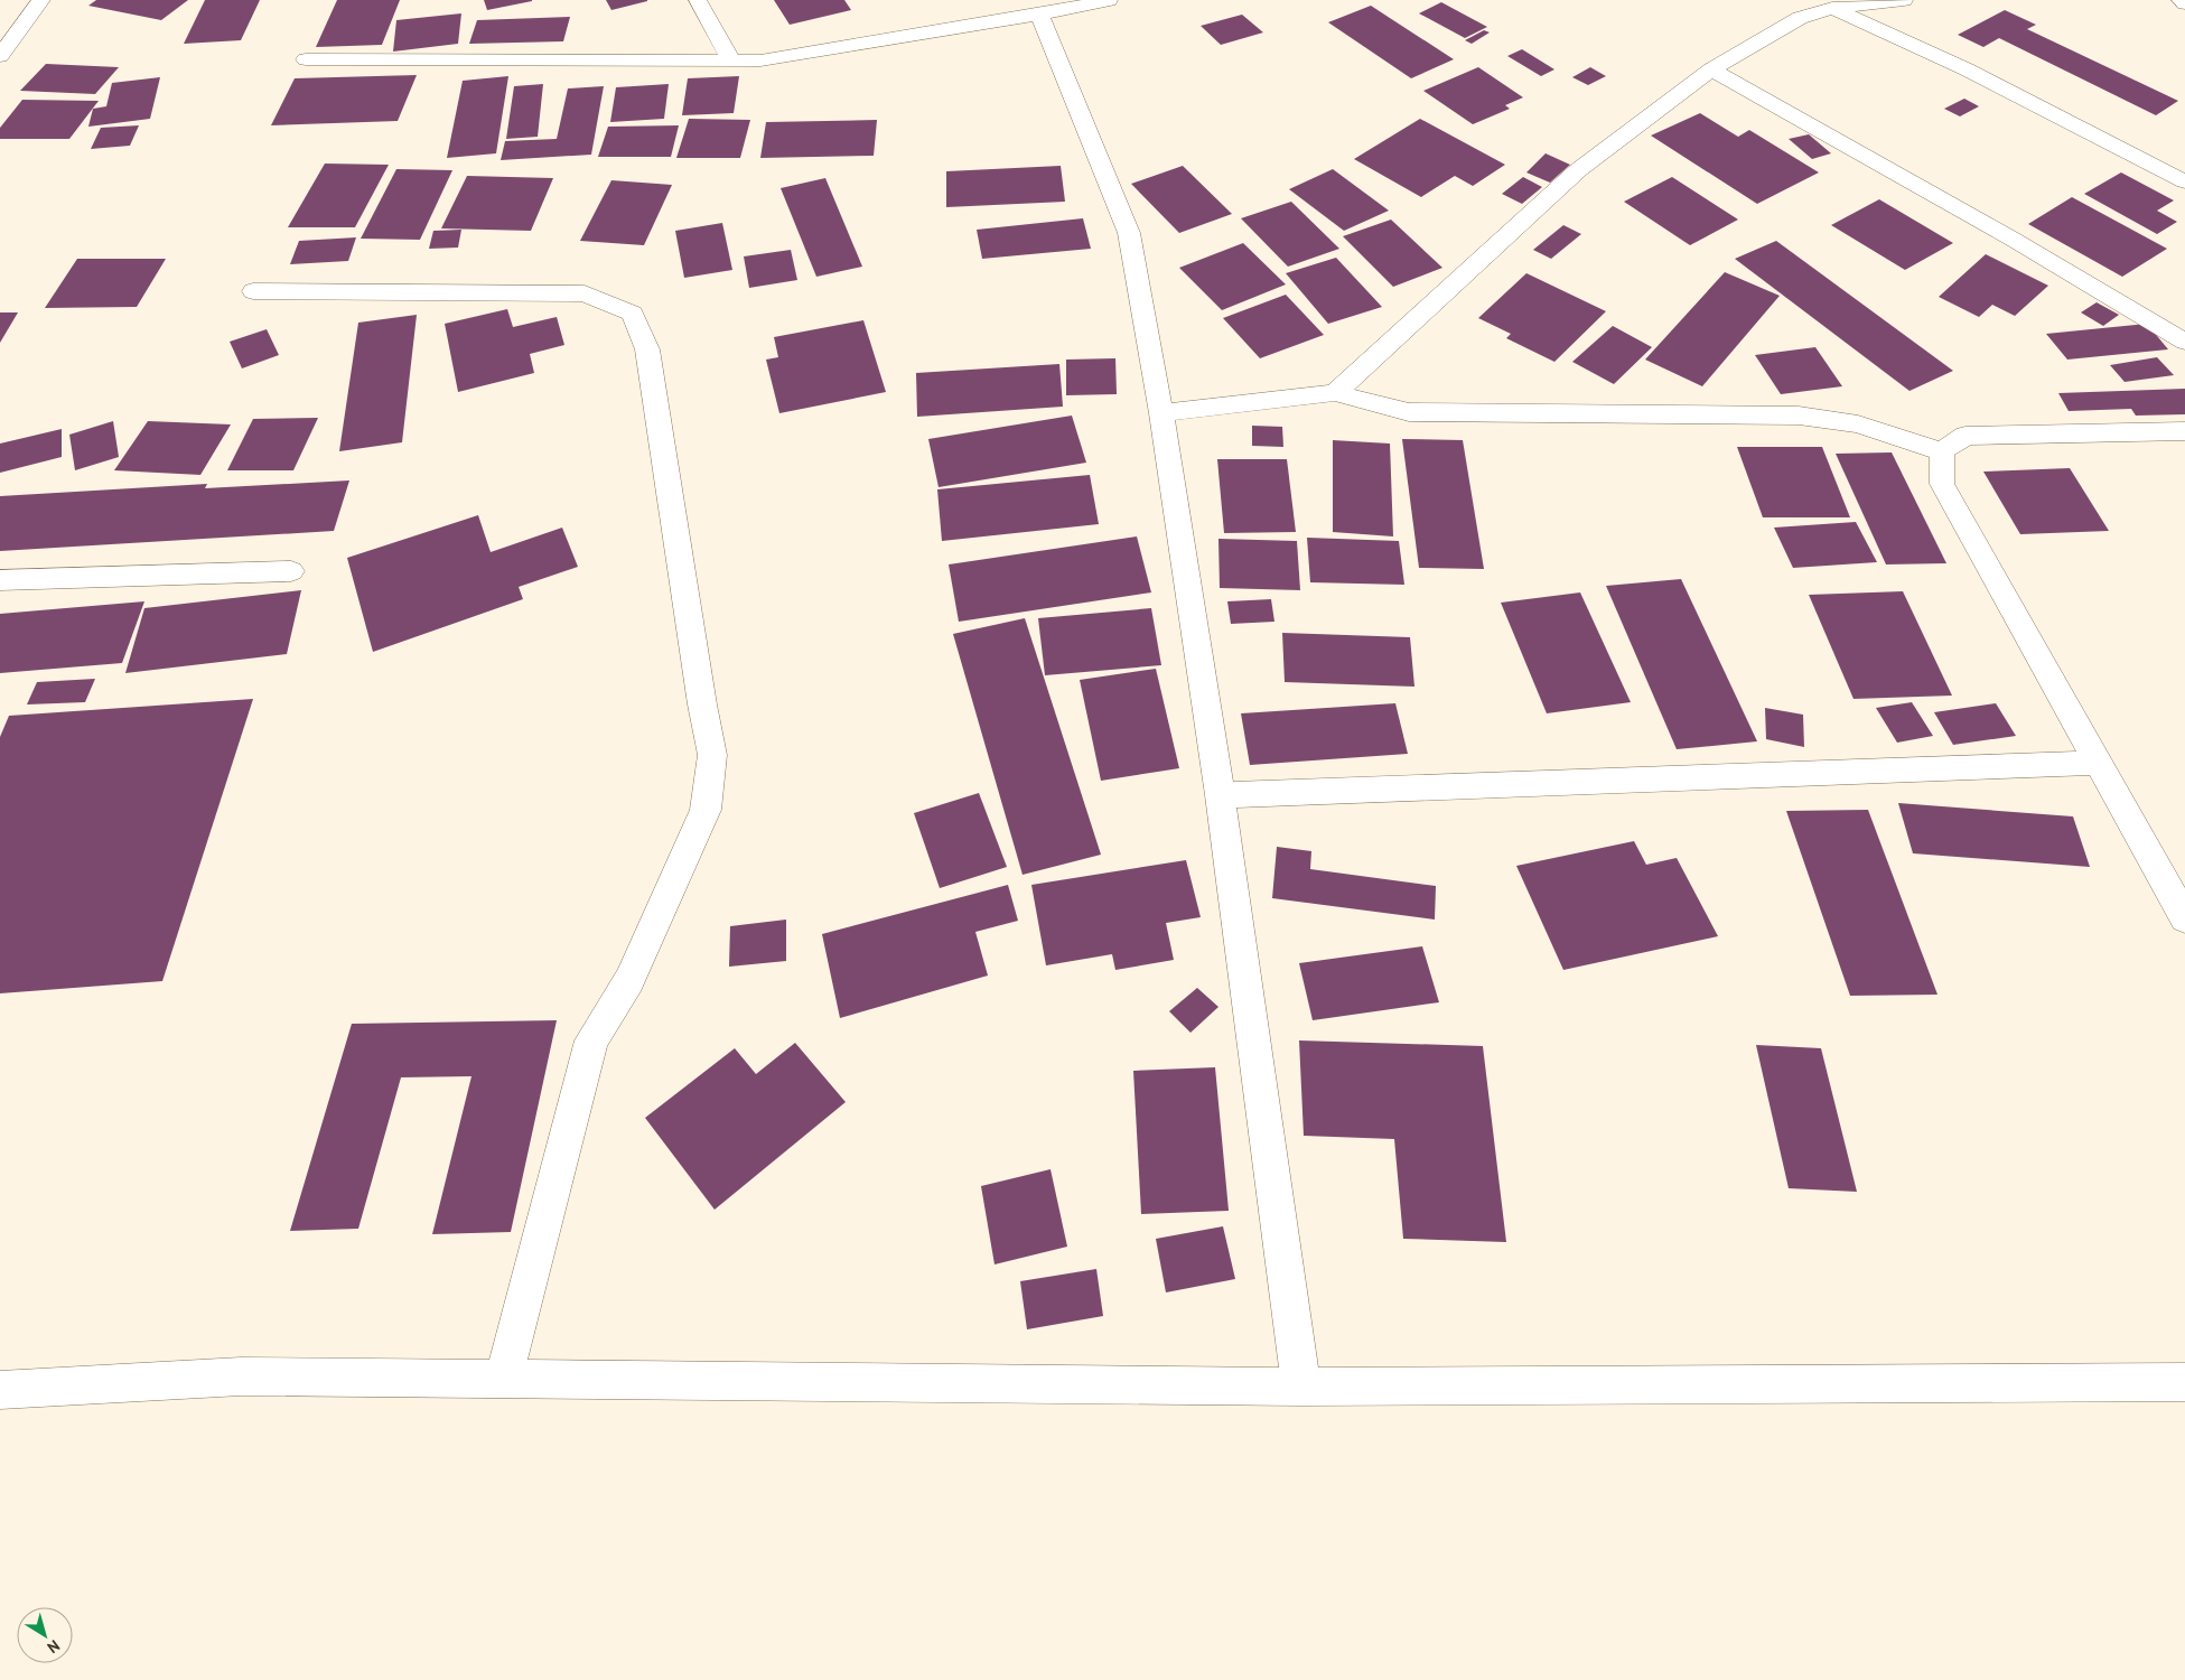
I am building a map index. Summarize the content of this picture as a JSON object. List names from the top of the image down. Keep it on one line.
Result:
{"north":"bottom right"}
